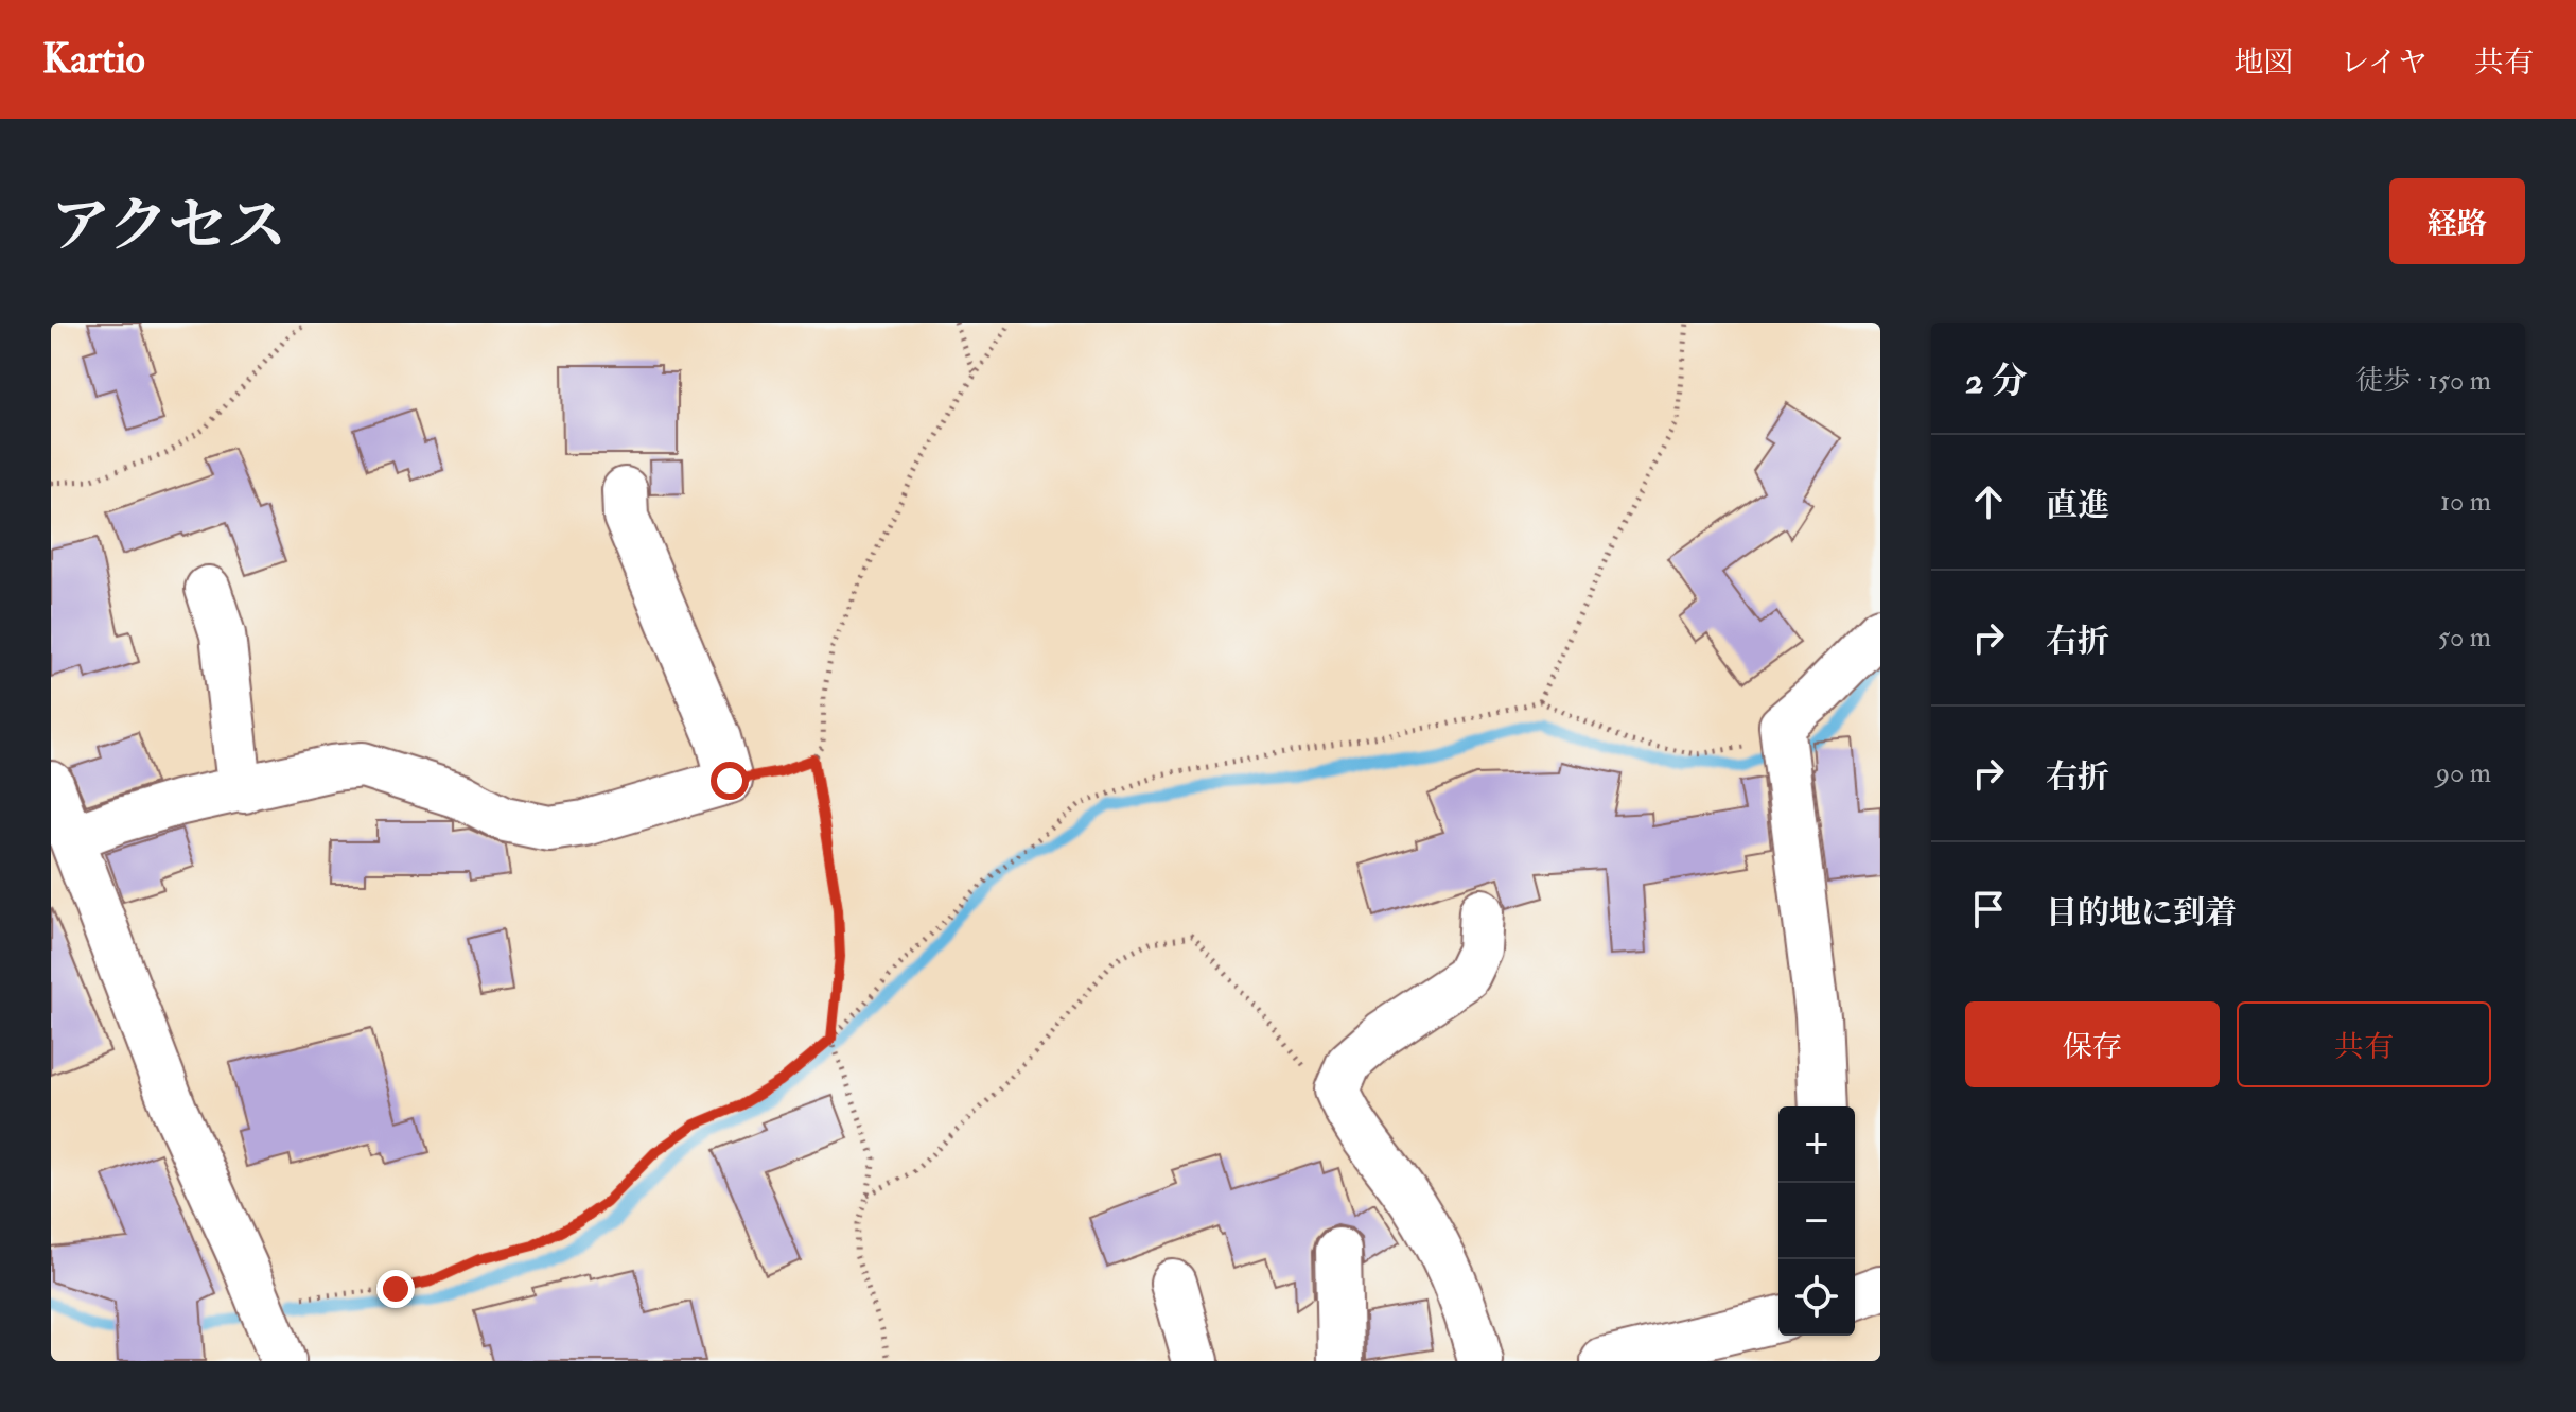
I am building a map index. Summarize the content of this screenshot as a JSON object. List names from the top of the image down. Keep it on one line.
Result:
{"page":{"header":"Kartio","nav":["地図","レイヤ","共有"],"title":"アクセス","buttons":["経路",["保存","共有"]],"heading":["2 分","徒歩 · 150 m"],"list":[["直進","10 m"],["右折","50 m"],["右折","90 m"],"目的地に到着"],"map_buttons":["+","−"]}}
